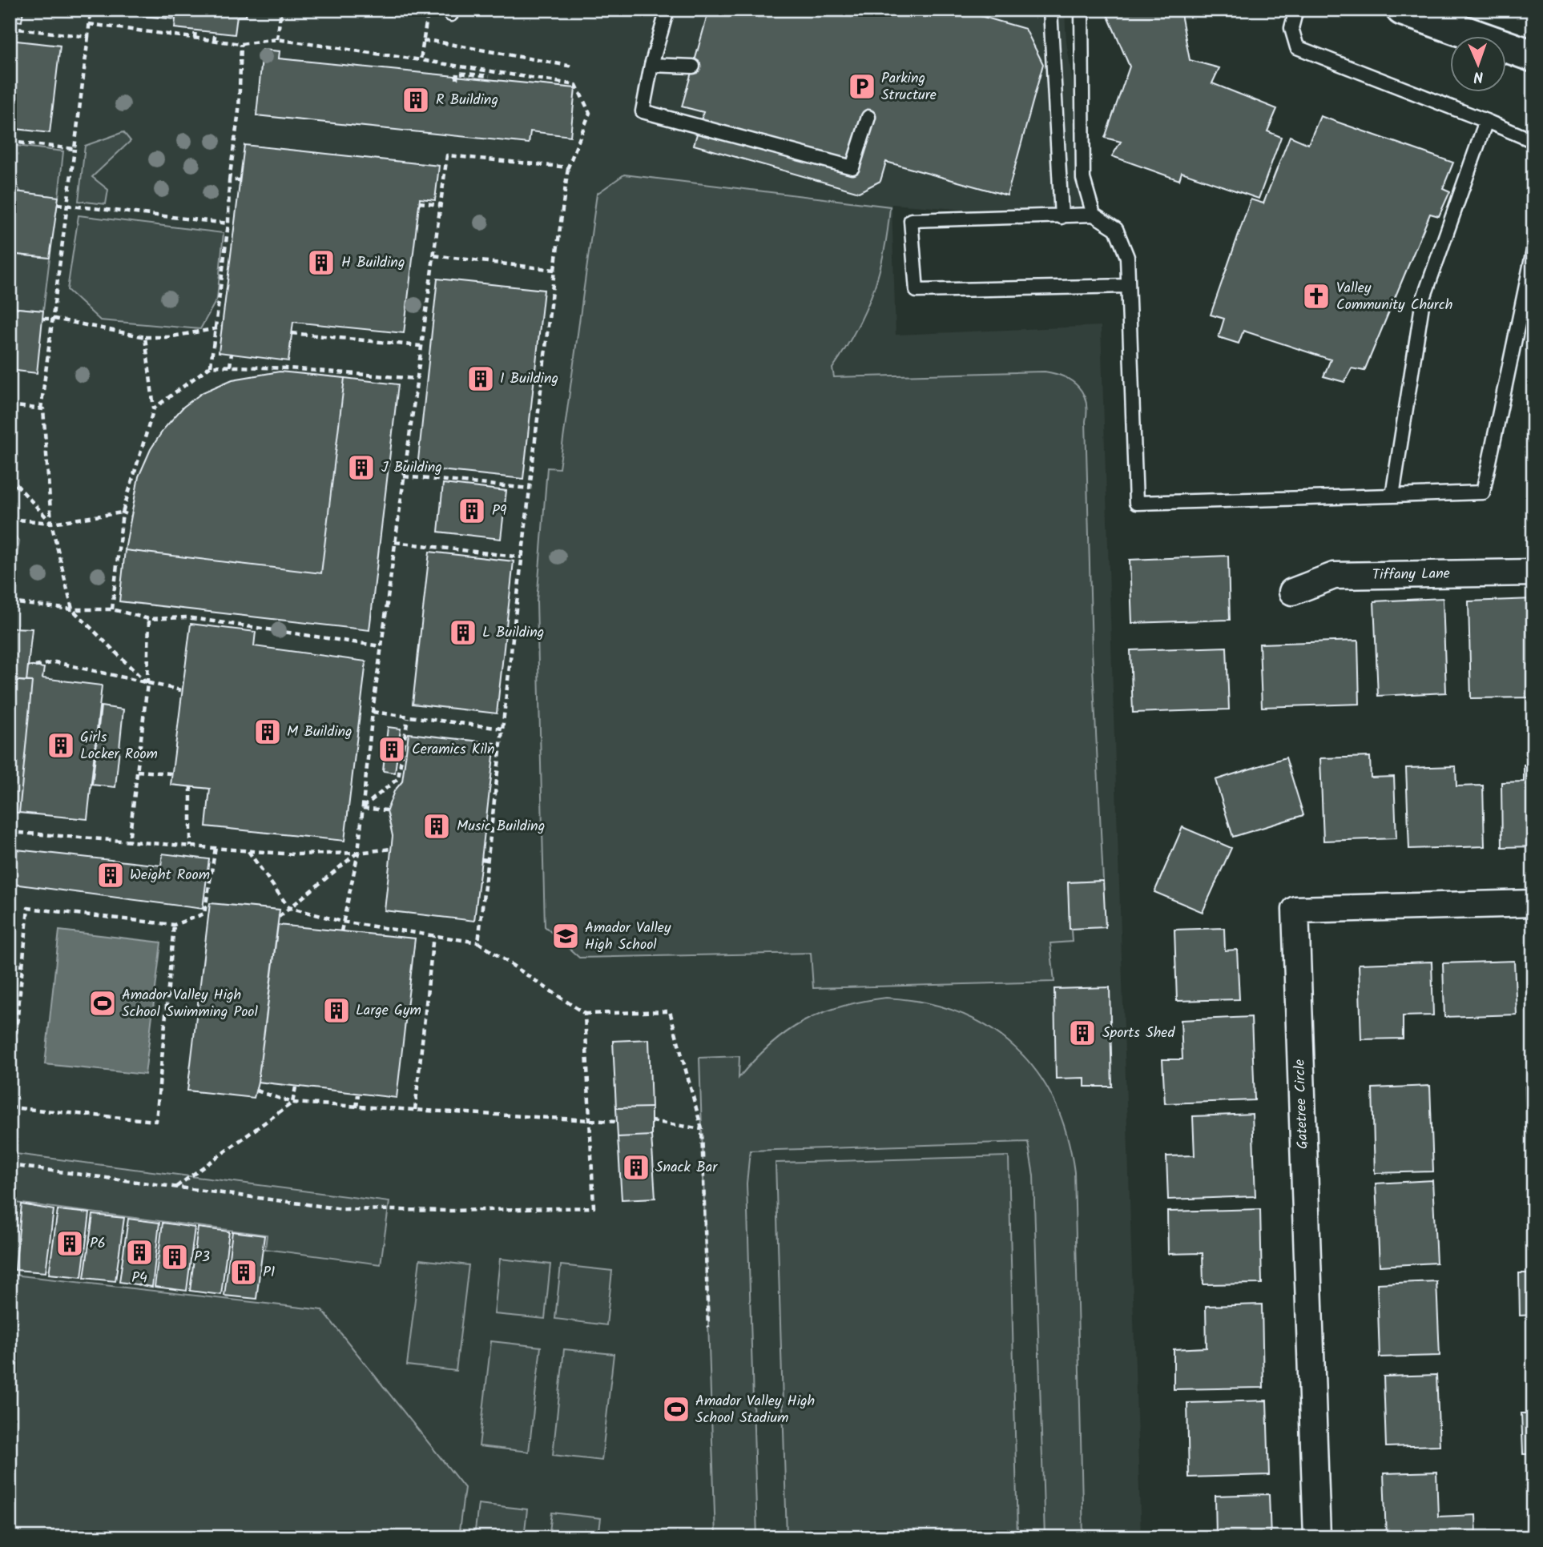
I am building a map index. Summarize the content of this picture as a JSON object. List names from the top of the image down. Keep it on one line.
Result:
{"streets":{"street":["Tiffany Lane","Gatetree Circle"]},"places":{"parking":["Parking Structure"],"building":["R Building","H Building","I Building","J Building","P9","L Building","M Building","Girls Locker Room","Ceramics Kiln","Music Building","Weight Room","Large Gym","Sports Shed","Snack Bar","P6","P4","P3","P1"],"church":["Valley Community Church"],"school or university":["Amador Valley High School"],"sports":["Amador Valley High School Swimming Pool","Amador Valley High School Stadium"]},"north":"bottom"}
